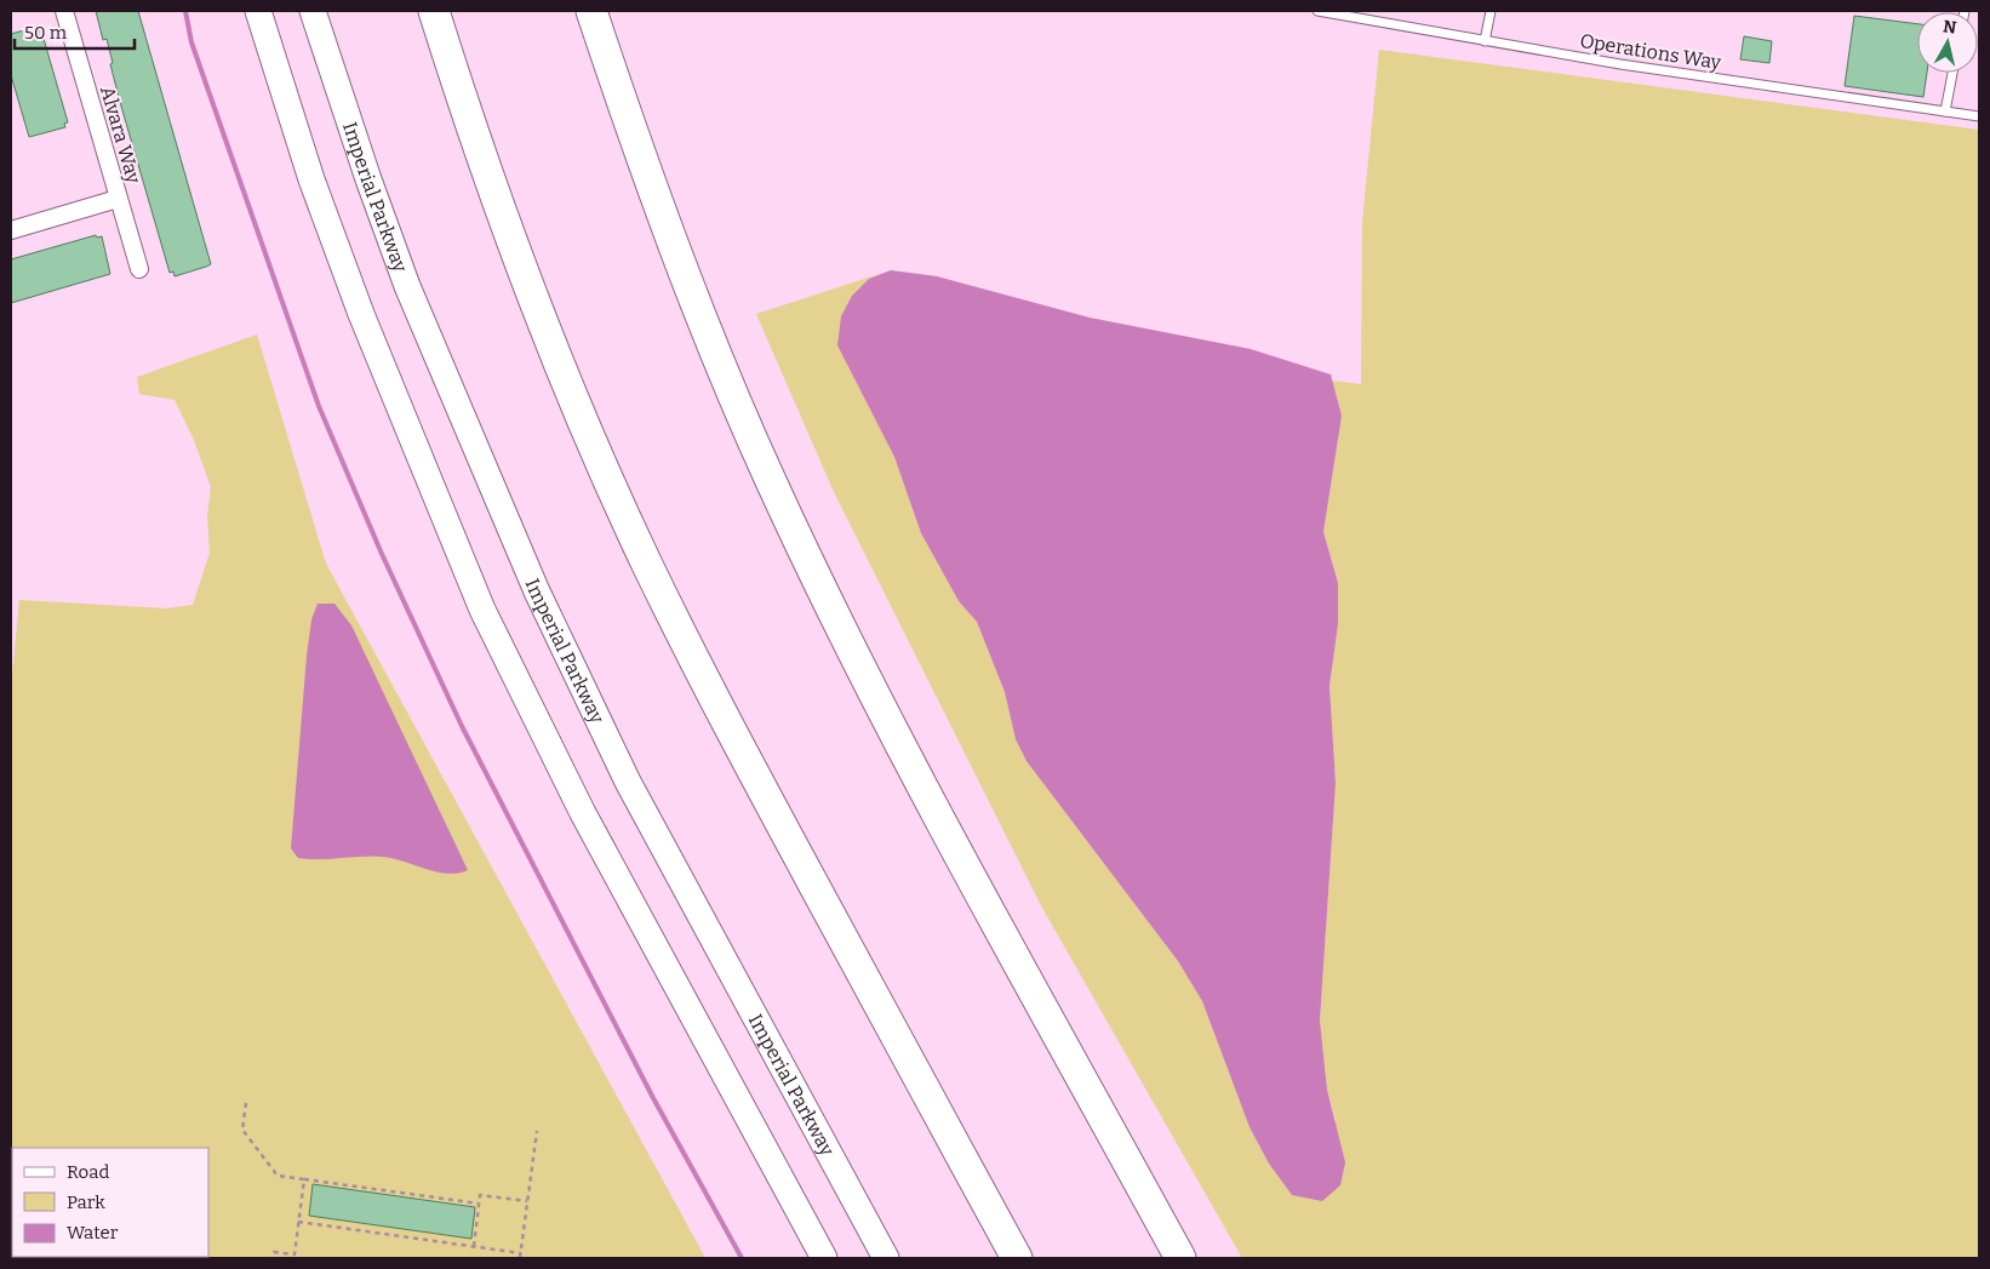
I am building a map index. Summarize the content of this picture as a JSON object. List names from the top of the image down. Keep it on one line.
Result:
{"streets":{"main road":["Imperial Parkway"],"street":["Alvara Way"],"lane":["Operations Way"]},"legend":["Road","Park","Water"],"scale_bar":"50 m","north":"top"}
